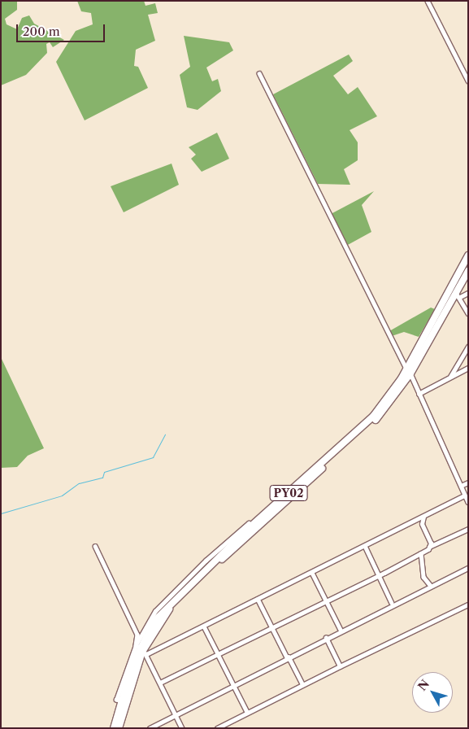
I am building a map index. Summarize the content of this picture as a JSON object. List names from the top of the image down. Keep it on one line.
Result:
{"streets":{"highway":["PY02"]},"scale_bar":"200 m","north":"top left"}
